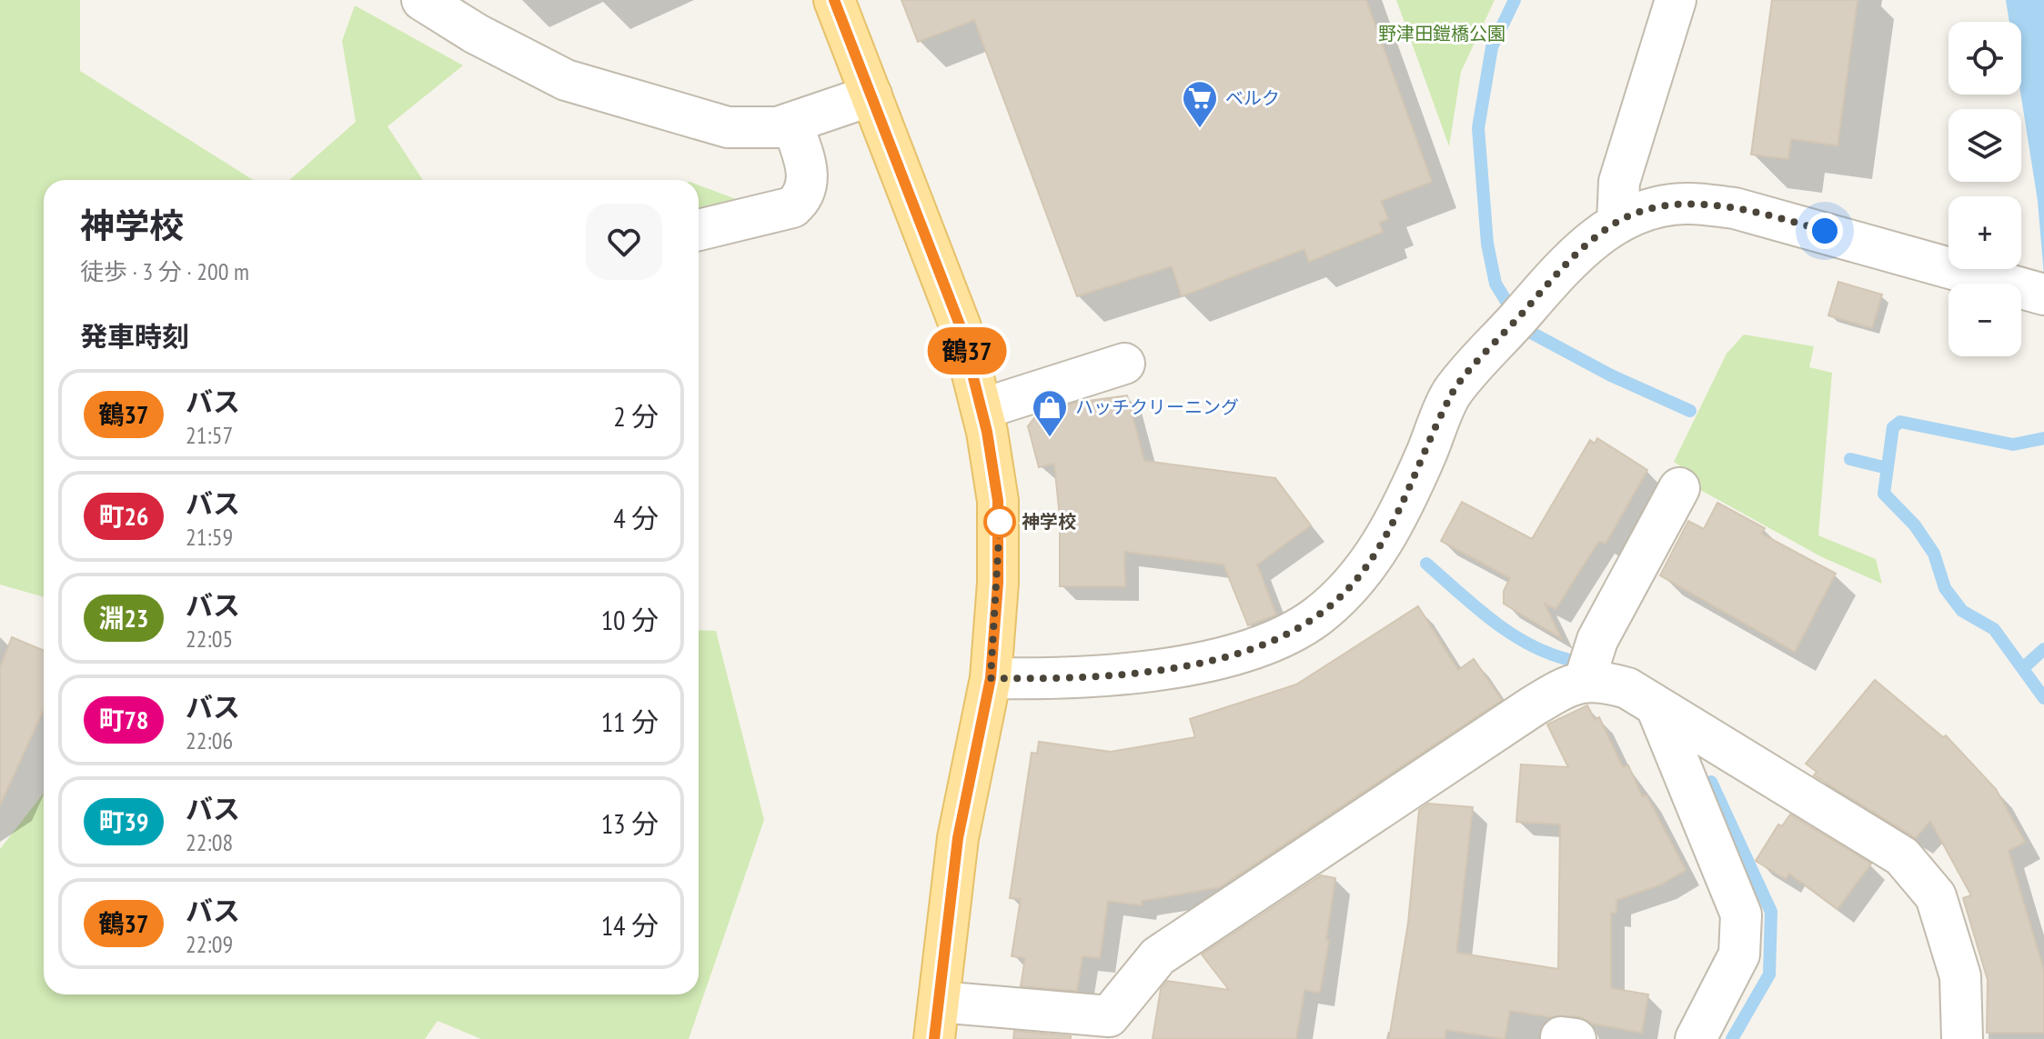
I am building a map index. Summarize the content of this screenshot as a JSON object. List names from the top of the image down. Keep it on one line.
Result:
{"parks":["野津田鎧橋公園"],"places":{"supermarket":["ベルク"],"shop":["ハッチクリーニング"],"other":["神学校"]},"lines":["bus line 鶴37"],"page":{"on_map":"鶴37","map_buttons":["+","−"],"heading":[["神学校","徒歩 · 3 分 · 200 m"],"発車時刻"],"list":[{"mark":"鶴37","name":"バス","note":"21:57","value":"2 分"},{"mark":"町26","name":"バス","note":"21:59","value":"4 分"},{"mark":"淵23","name":"バス","note":"22:05","value":"10 分"},{"mark":"町78","name":"バス","note":"22:06","value":"11 分"},{"mark":"町39","name":"バス","note":"22:08","value":"13 分"},{"mark":"鶴37","name":"バス","note":"22:09","value":"14 分"}]}}
